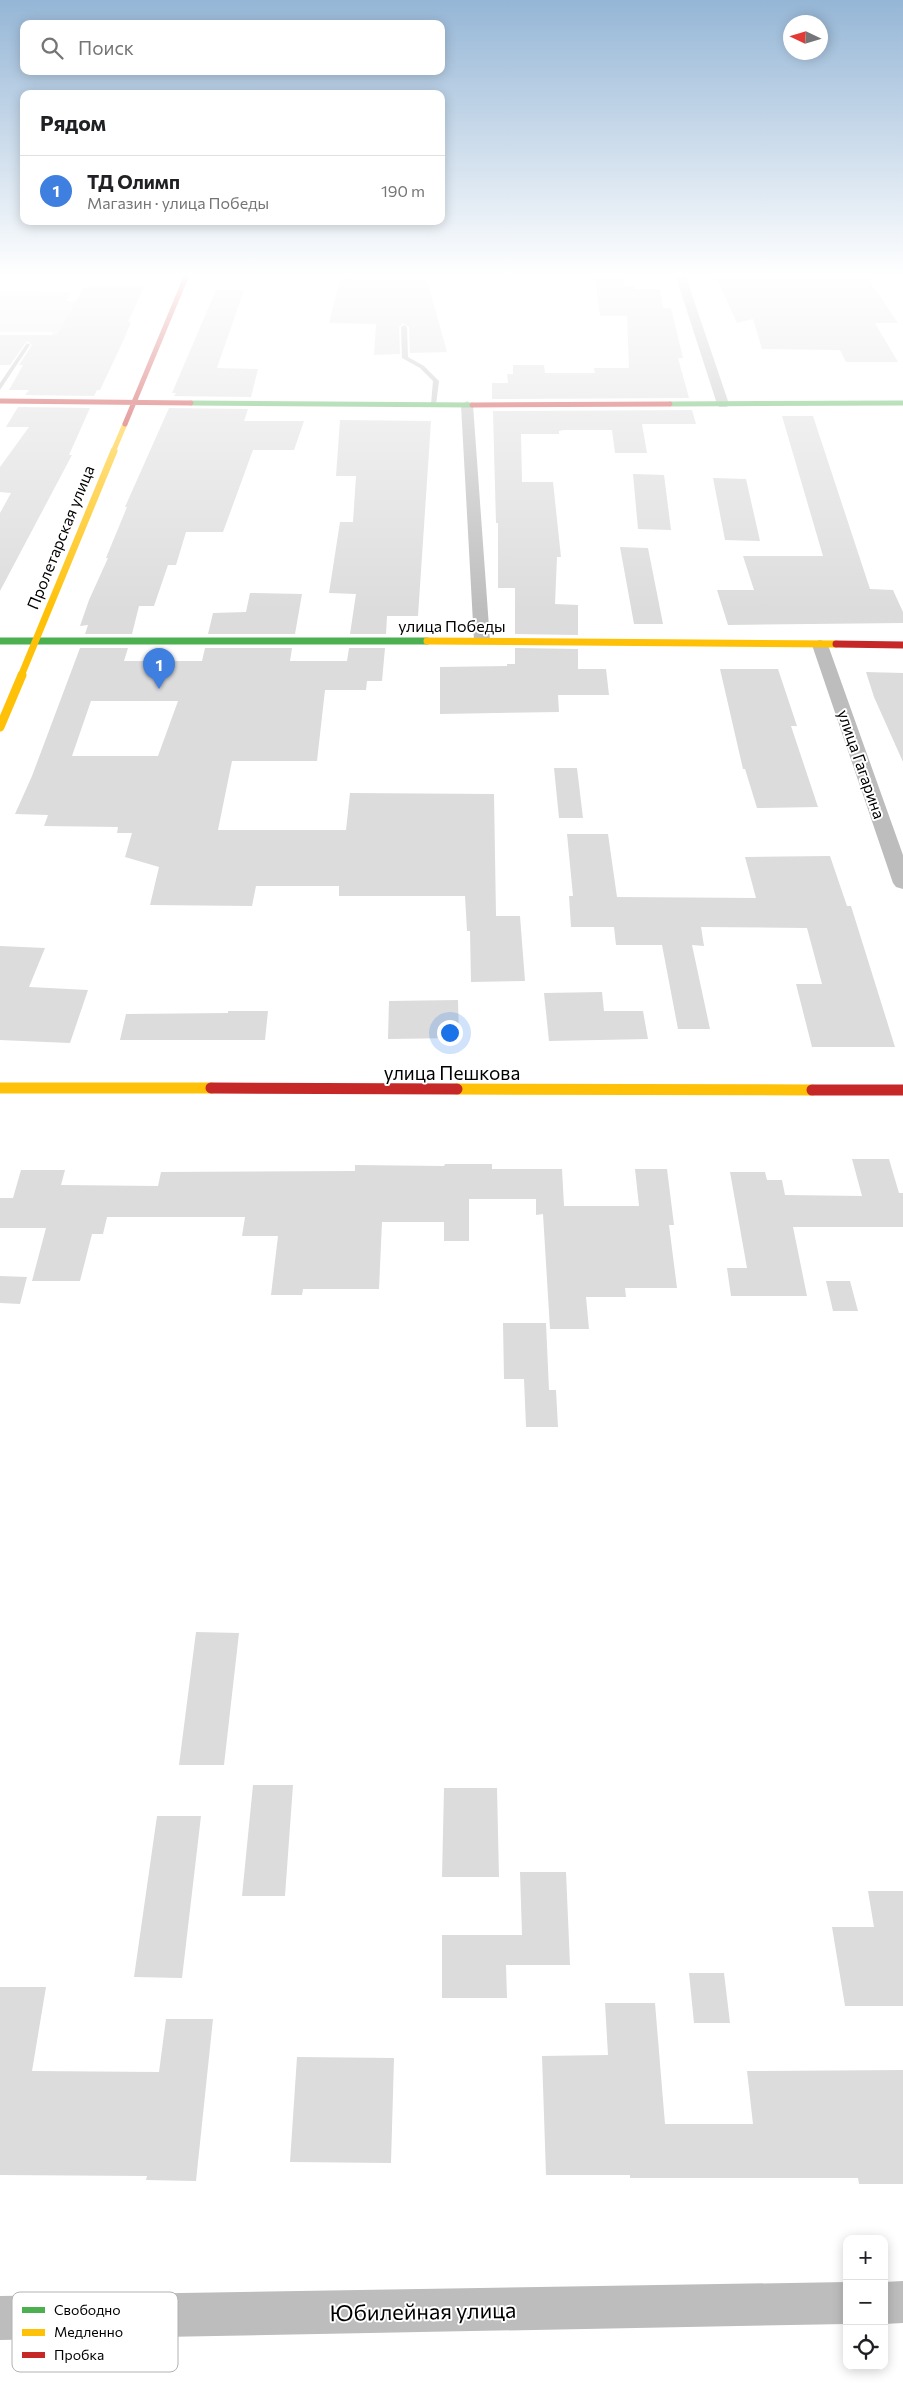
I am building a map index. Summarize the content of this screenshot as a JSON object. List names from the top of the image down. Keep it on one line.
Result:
{"streets":{"street":["Пролетарская улица","улица Победы","улица Гагарина","улица Пешкова","Юбилейная улица"]},"crossings":[["Пролетарская улица","улица Победы"],["улица Победы","улица Гагарина"]],"legend":["Свободно","Медленно","Пробка"],"north":"left","page":{"search":"Поиск","heading":"Рядом","list":[{"mark":"1","name":"ТД Олимп","note":"Магазин · улица Победы","value":"190 m"}],"pins":"1","map_buttons":["+","−"]}}
